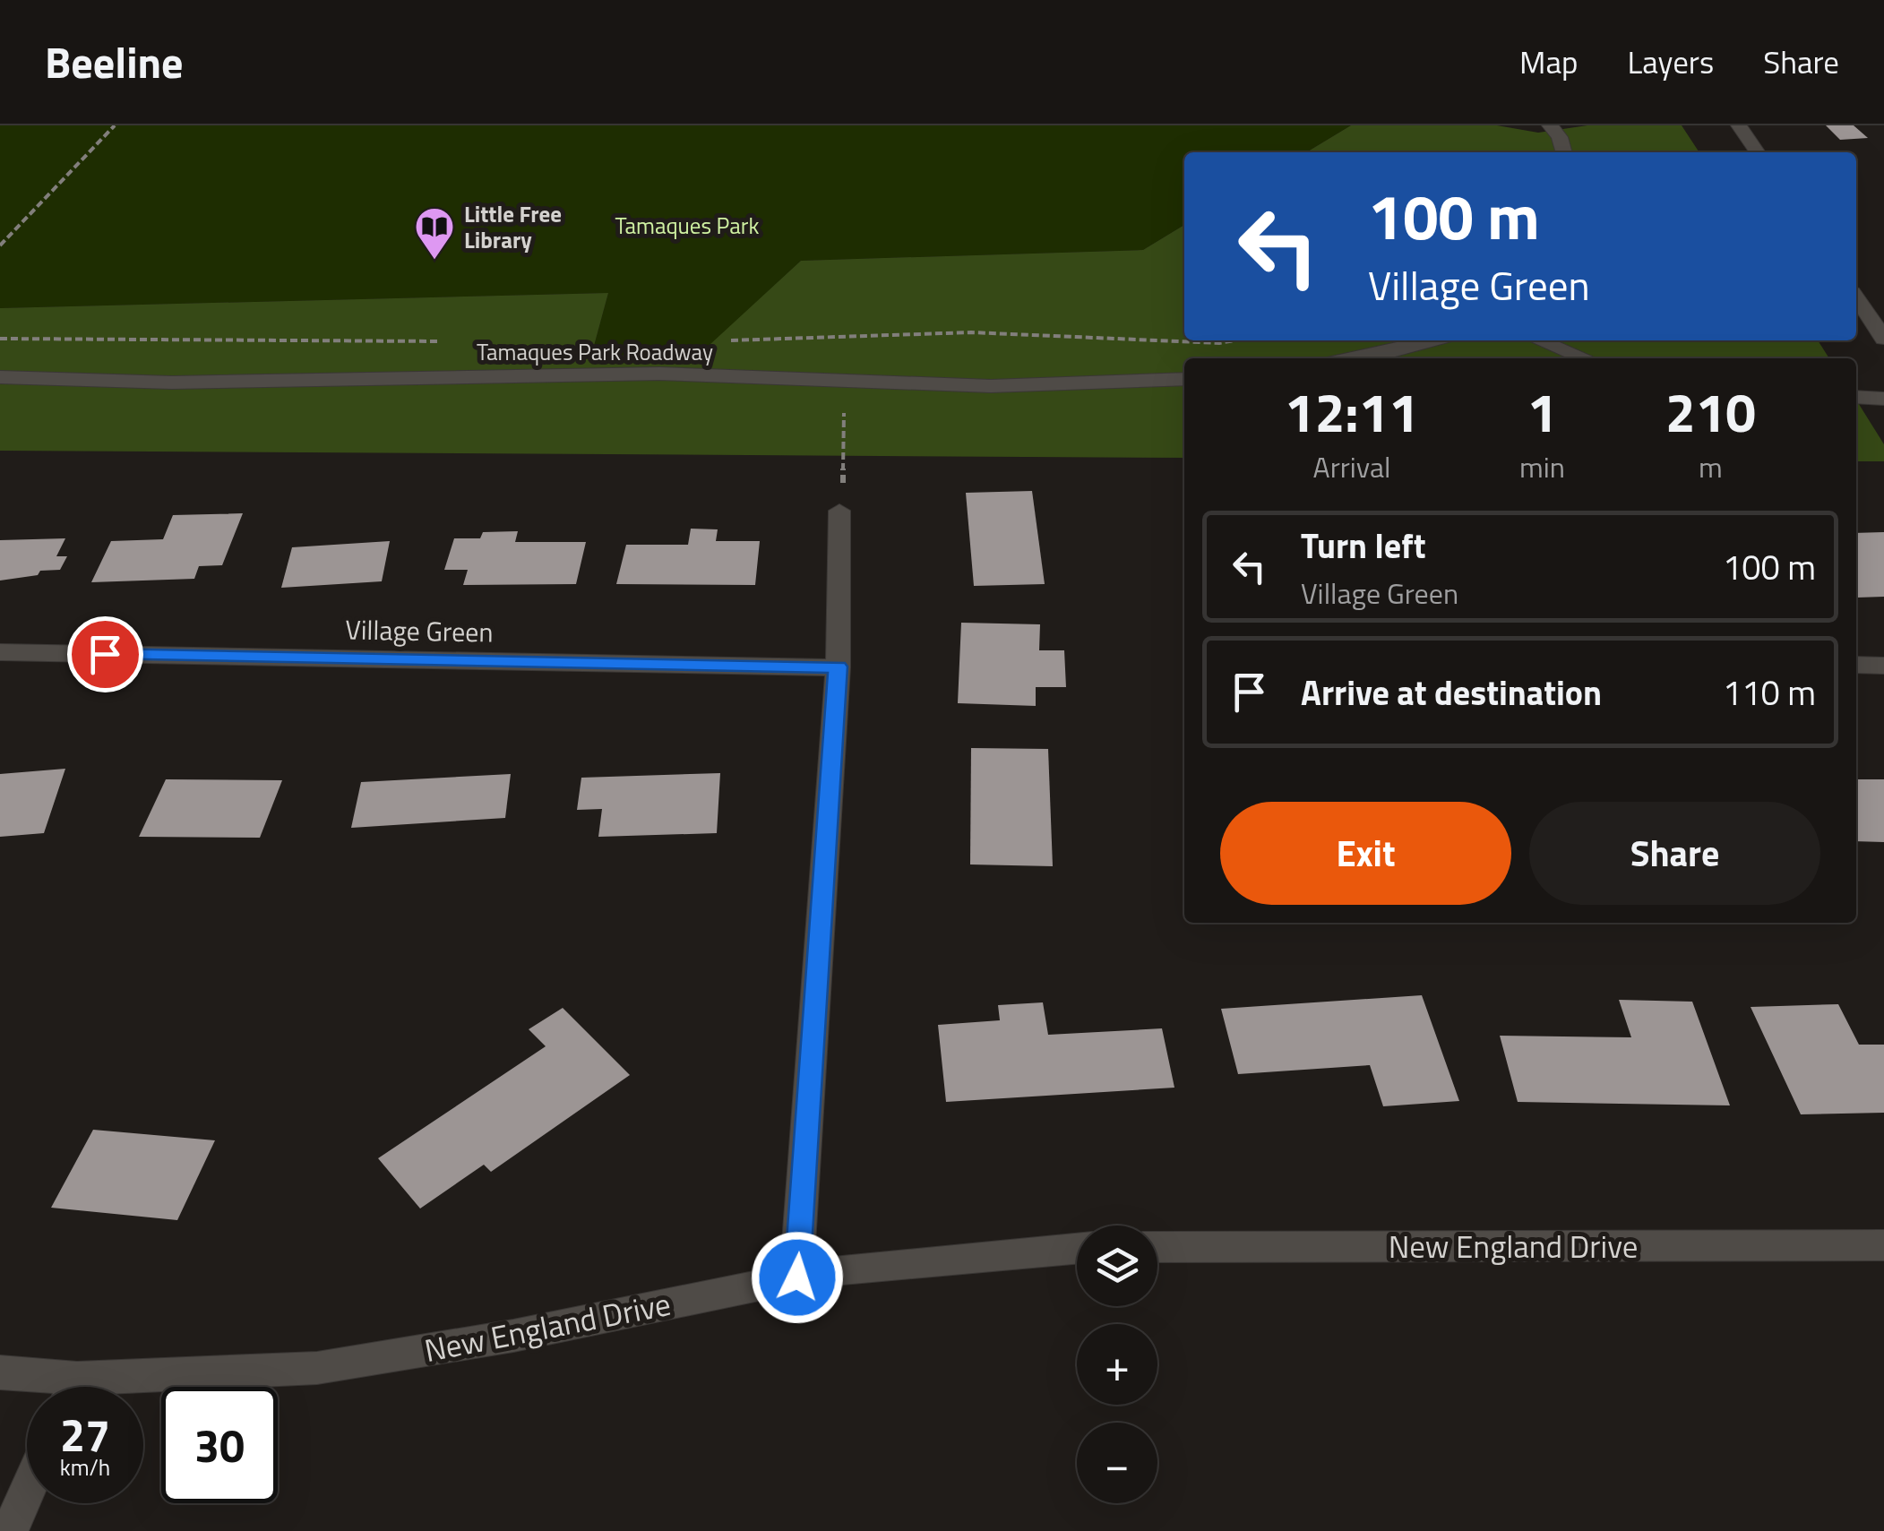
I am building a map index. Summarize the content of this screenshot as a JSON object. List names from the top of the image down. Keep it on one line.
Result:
{"streets":{"street":["Tamaques Park Roadway","Village Green","New England Drive"]},"parks":["Tamaques Park"],"places":{"library":["Little Free Library"]},"page":{"header":"Beeline","nav":["Map","Layers","Share"],"turn":["100 m","Village Green"],"eta":["12:11","Arrival","1","min","210","m"],"list":[{"name":"Turn left","note":"Village Green","value":"100 m"},{"name":"Arrive at destination","value":"110 m"}],"buttons":["Exit","Share"],"map_buttons":["+","−"],"speed":"27 km/h","limit":"30"}}
